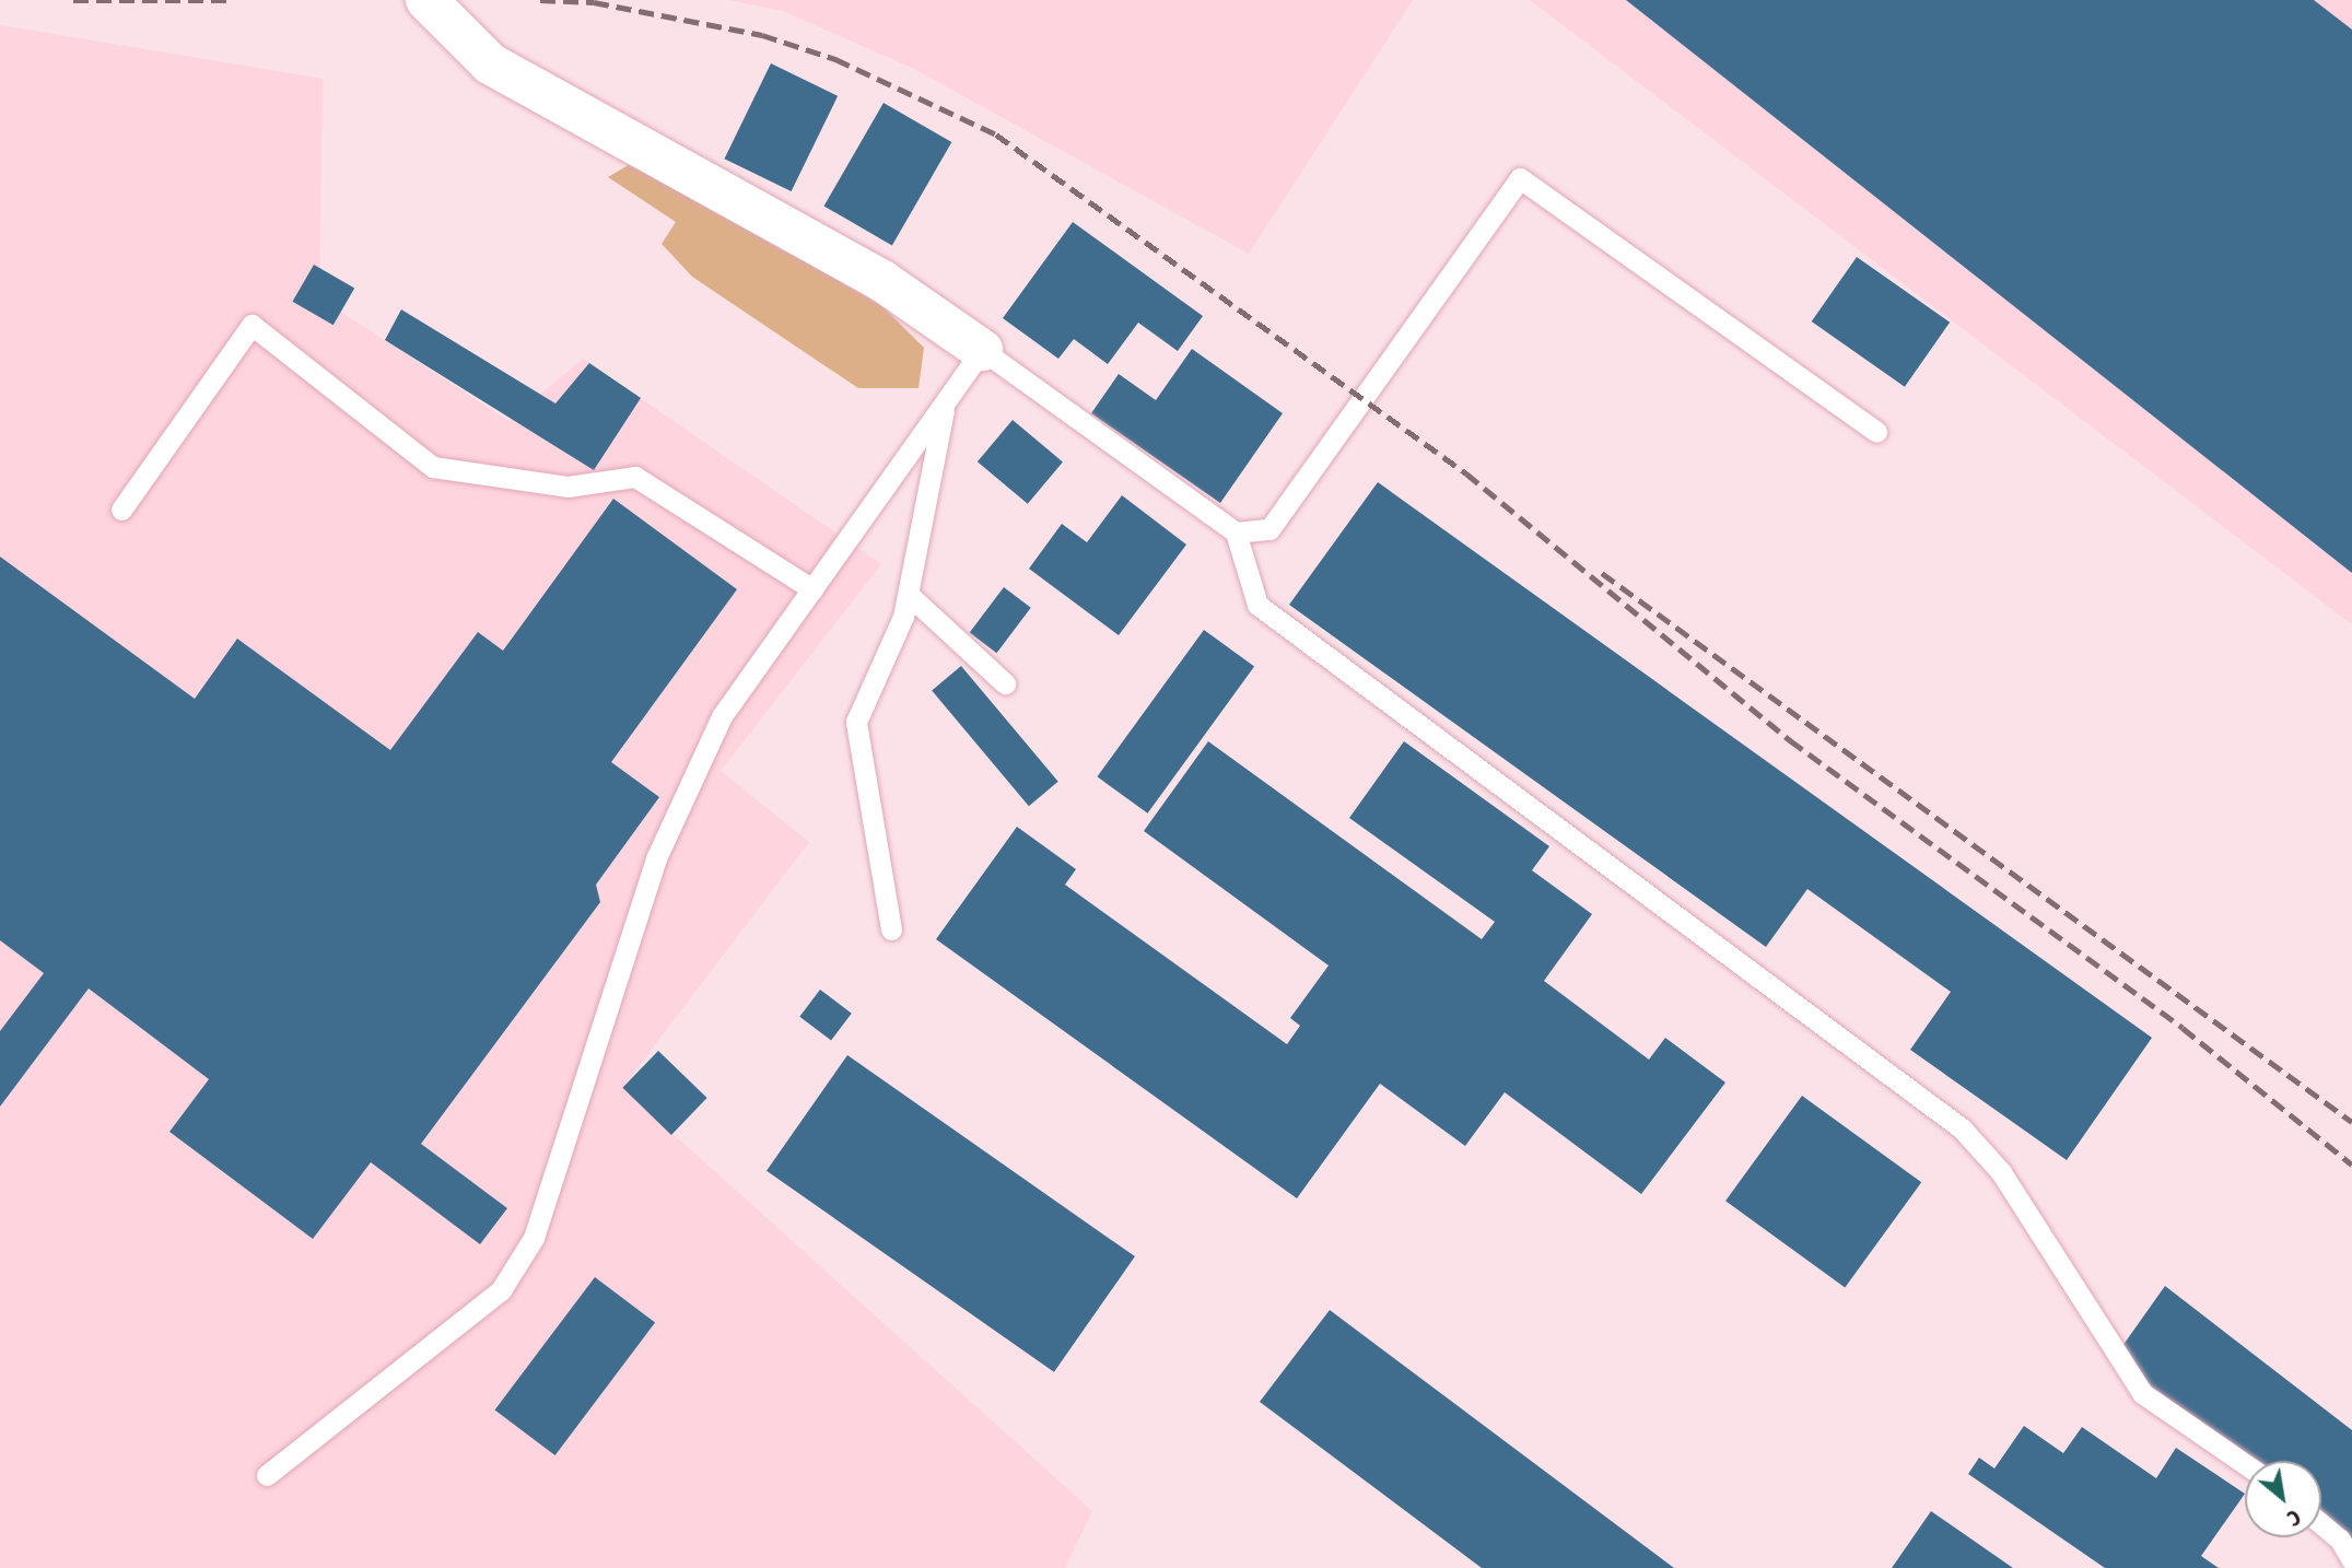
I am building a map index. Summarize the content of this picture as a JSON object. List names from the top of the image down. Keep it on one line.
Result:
{"north":"bottom right"}
